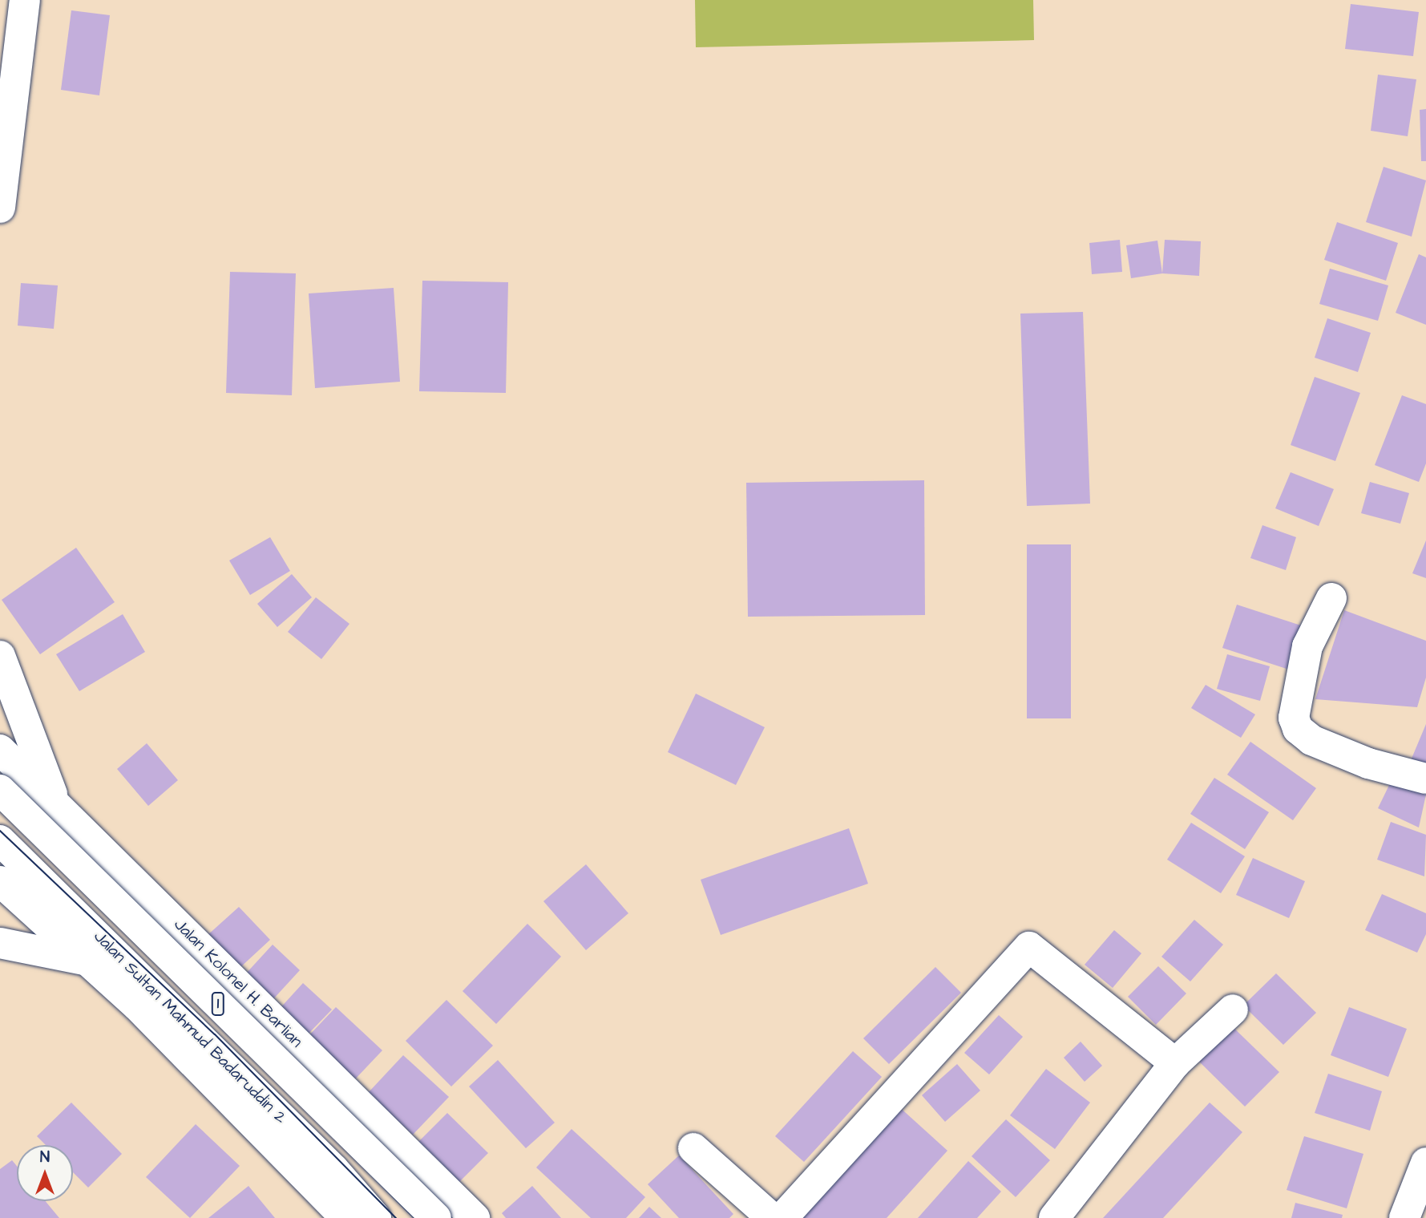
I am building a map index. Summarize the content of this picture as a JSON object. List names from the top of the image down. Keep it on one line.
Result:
{"streets":{"main road":["Jalan Kolonel H. Barlian","1","Jalan Sultan Mahmud Badaruddin 2"]},"north":"top"}
